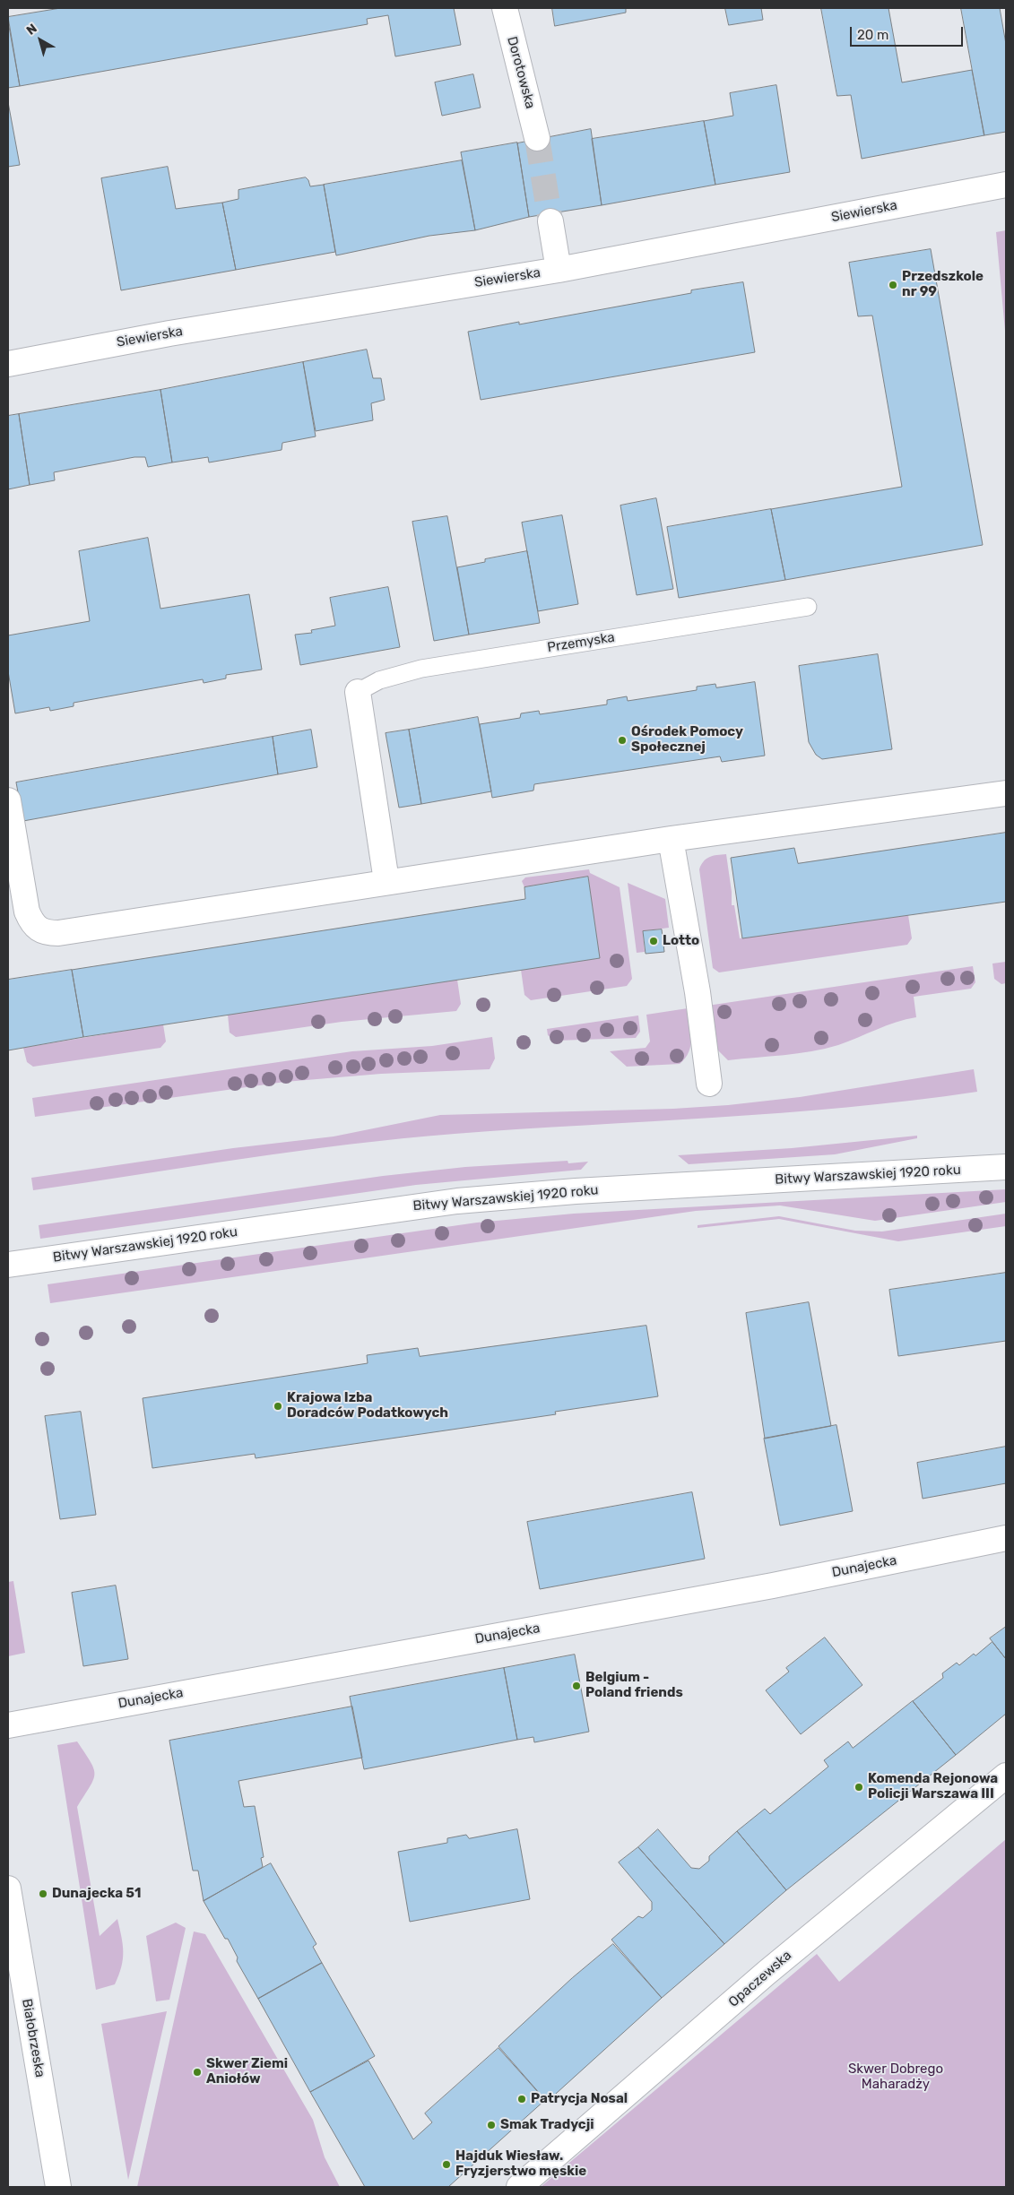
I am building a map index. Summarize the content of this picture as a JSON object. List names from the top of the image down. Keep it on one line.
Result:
{"streets":{"street":["Dorotowska","Siewierska","Bitwy Warszawskiej 1920 roku","Dunajecka","Opaczewska","Białobrzeska"],"lane":["Przemyska"]},"parks":["Skwer Dobrego Maharadży"],"places":["Przedszkole nr 99","Ośrodek Pomocy Społecznej","Lotto","Krajowa Izba Doradców Podatkowych","Belgium - Poland friends","Komenda Rejonowa Policji Warszawa III","Dunajecka 51","Skwer Ziemi Aniołów","Patrycja Nosal","Smak Tradycji","Hajduk Wiesław. Fryzjerstwo męskie"],"scale_bar":"20 m","north":"top left"}
